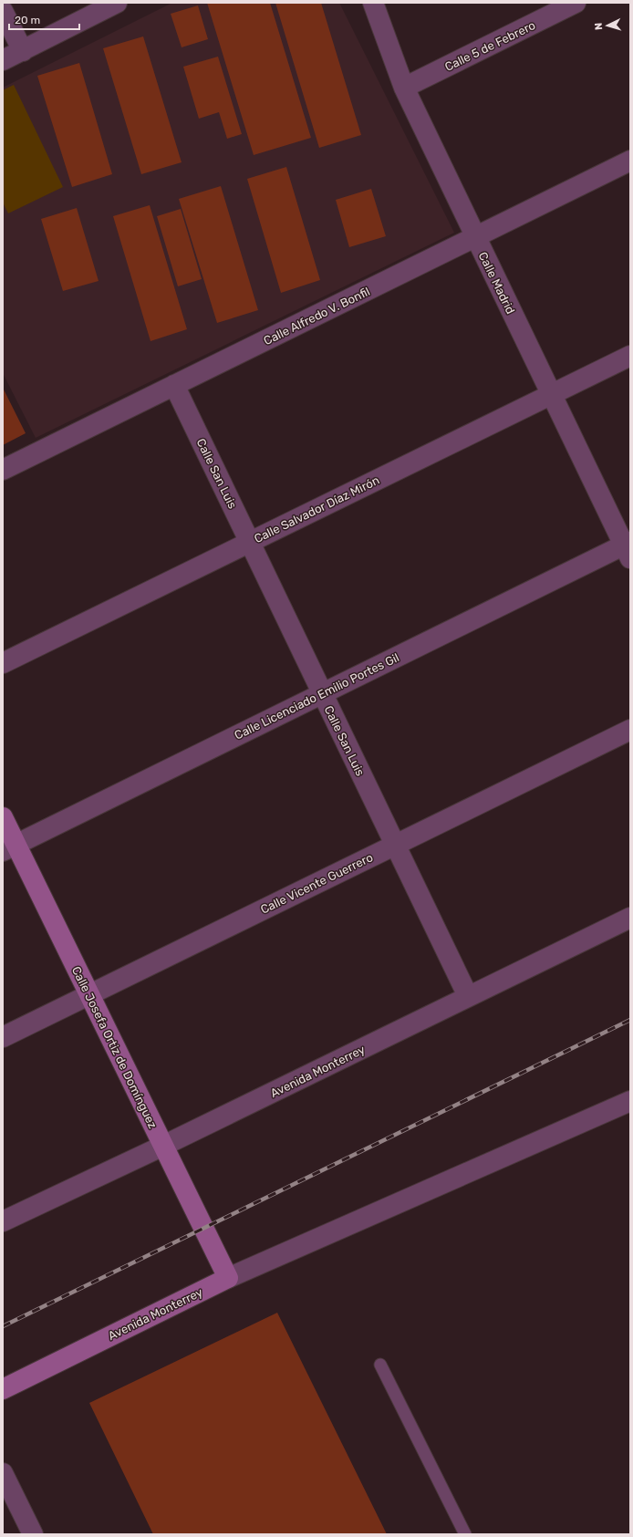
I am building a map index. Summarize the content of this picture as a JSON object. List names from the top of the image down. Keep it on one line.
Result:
{"streets":{"street":["Calle 5 de Febrero","Calle Madrid","Calle Alfredo V. Bonfil","Calle San Luis","Calle Salvador Díaz Mirón","Calle Licenciado Emilio Portes Gil","Calle Vicente Guerrero","Calle Josefa Ortiz de Domínguez","Avenida Monterrey"]},"crossings":[["Calle 5 de Febrero","Calle Madrid"],["Calle Madrid","Calle Alfredo V. Bonfil"],["Calle Madrid","Calle Salvador Díaz Mirón"],["Calle Madrid","Calle Licenciado Emilio Portes Gil"],["Calle Alfredo V. Bonfil","Calle San Luis"],["Calle San Luis","Calle Salvador Díaz Mirón"],["Calle San Luis","Calle Licenciado Emilio Portes Gil"],["Calle San Luis","Calle Vicente Guerrero"],["Calle San Luis","Avenida Monterrey"],["Calle Licenciado Emilio Portes Gil","Calle Josefa Ortiz de Domínguez"],["Calle Vicente Guerrero","Calle Josefa Ortiz de Domínguez"],["Calle Josefa Ortiz de Domínguez","Avenida Monterrey"]],"scale_bar":"20 m","north":"left"}
